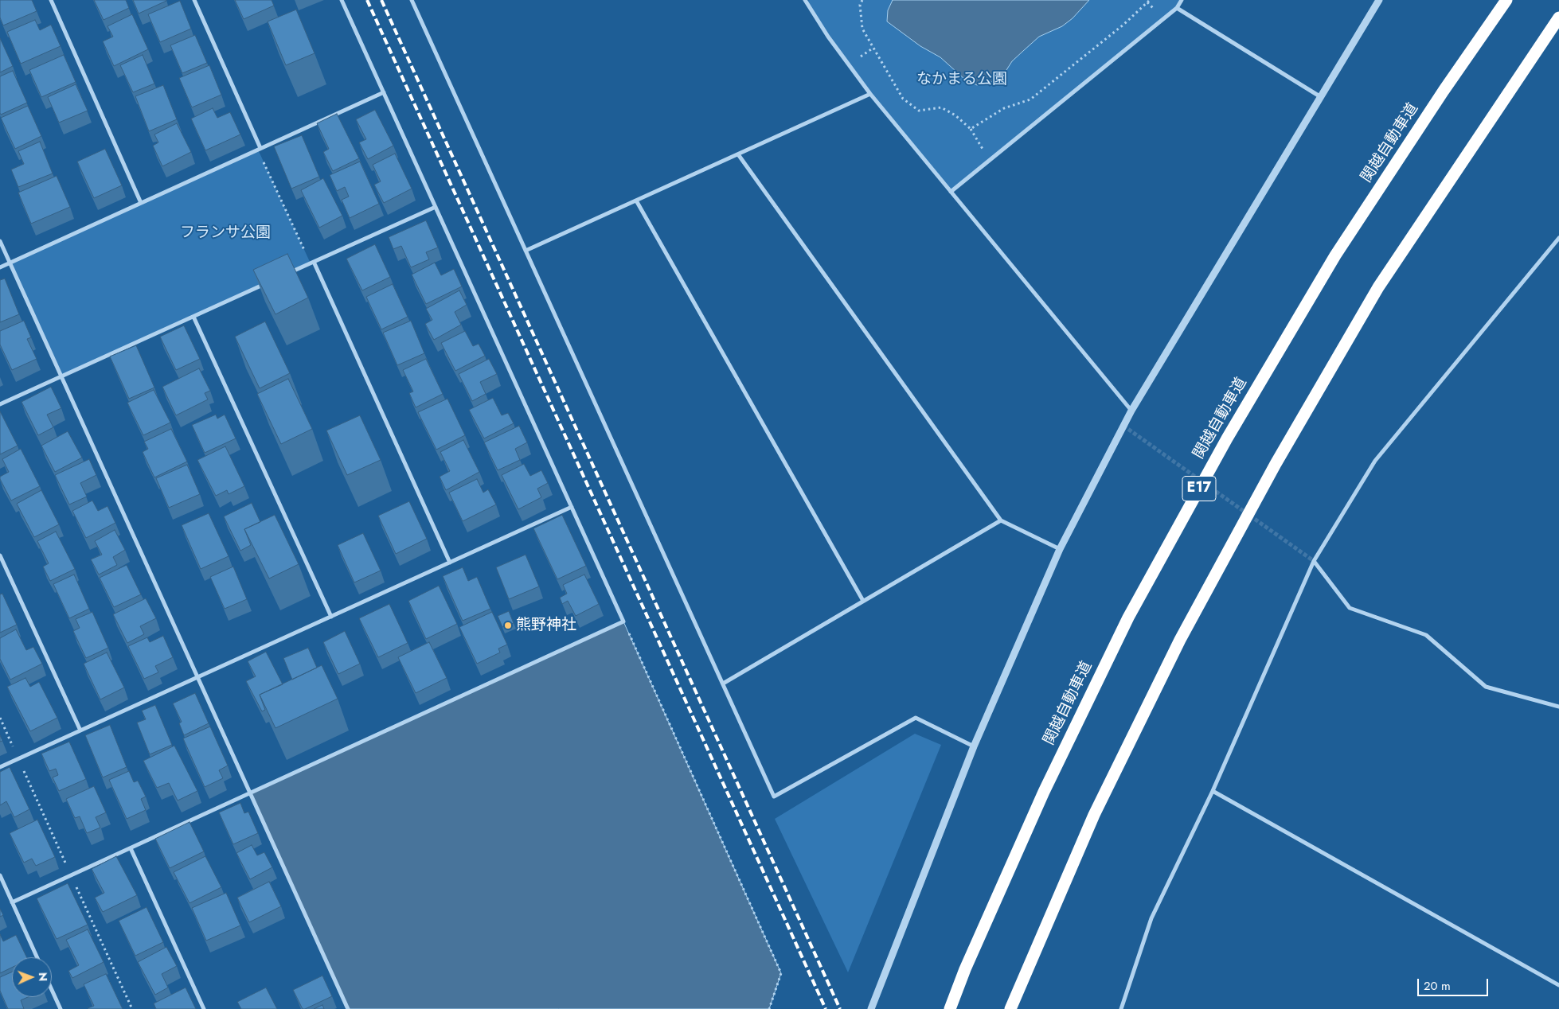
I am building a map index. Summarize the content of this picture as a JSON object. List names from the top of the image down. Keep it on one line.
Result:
{"streets":{"highway":["関越自動車道","E17"]},"parks":["なかまる公園","フランサ公園"],"places":["熊野神社"],"scale_bar":"20 m","north":"right"}
